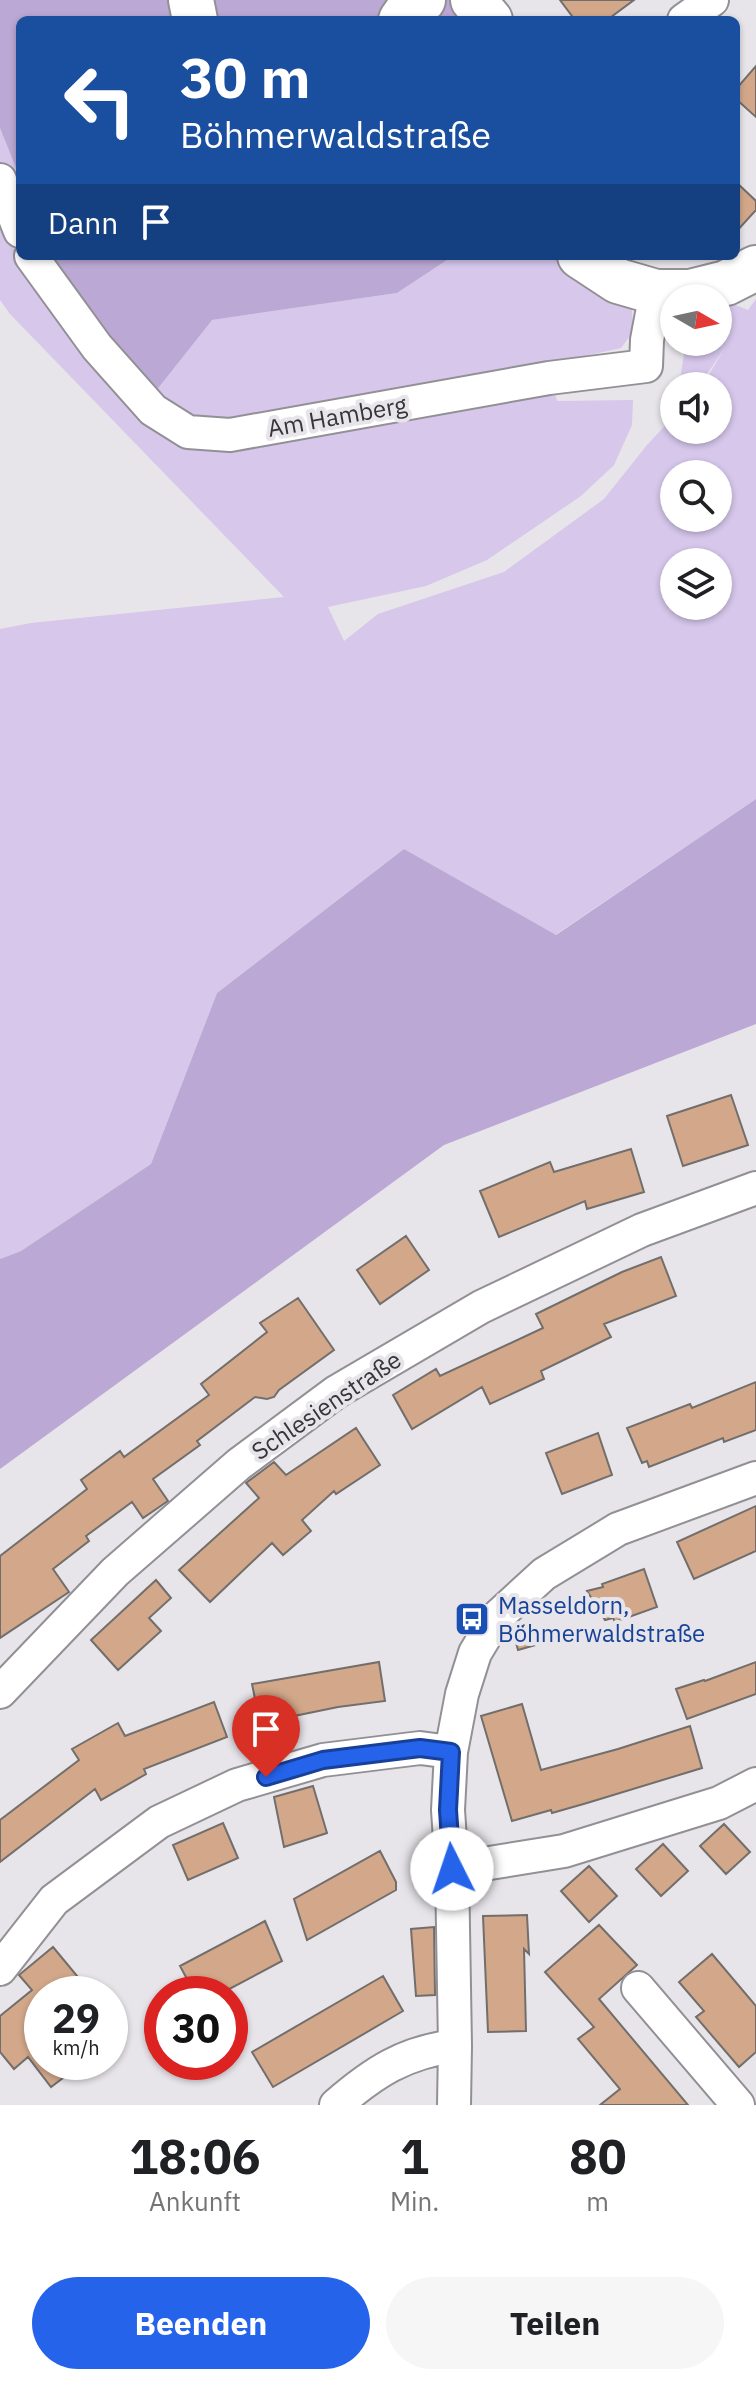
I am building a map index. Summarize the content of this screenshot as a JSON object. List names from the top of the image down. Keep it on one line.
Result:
{"streets":{"street":["Am Hamberg","Schlesienstraße"]},"places":{"bus stop":["Masseldorn, Böhmerwaldstraße"]},"north":"right","page":{"turn":["30 m","Böhmerwaldstraße"],"then":"Dann","speed":"29 km/h","limit":"30","eta":["18:06","Ankunft","1","Min.","80","m"],"buttons":["Beenden","Teilen"]}}
